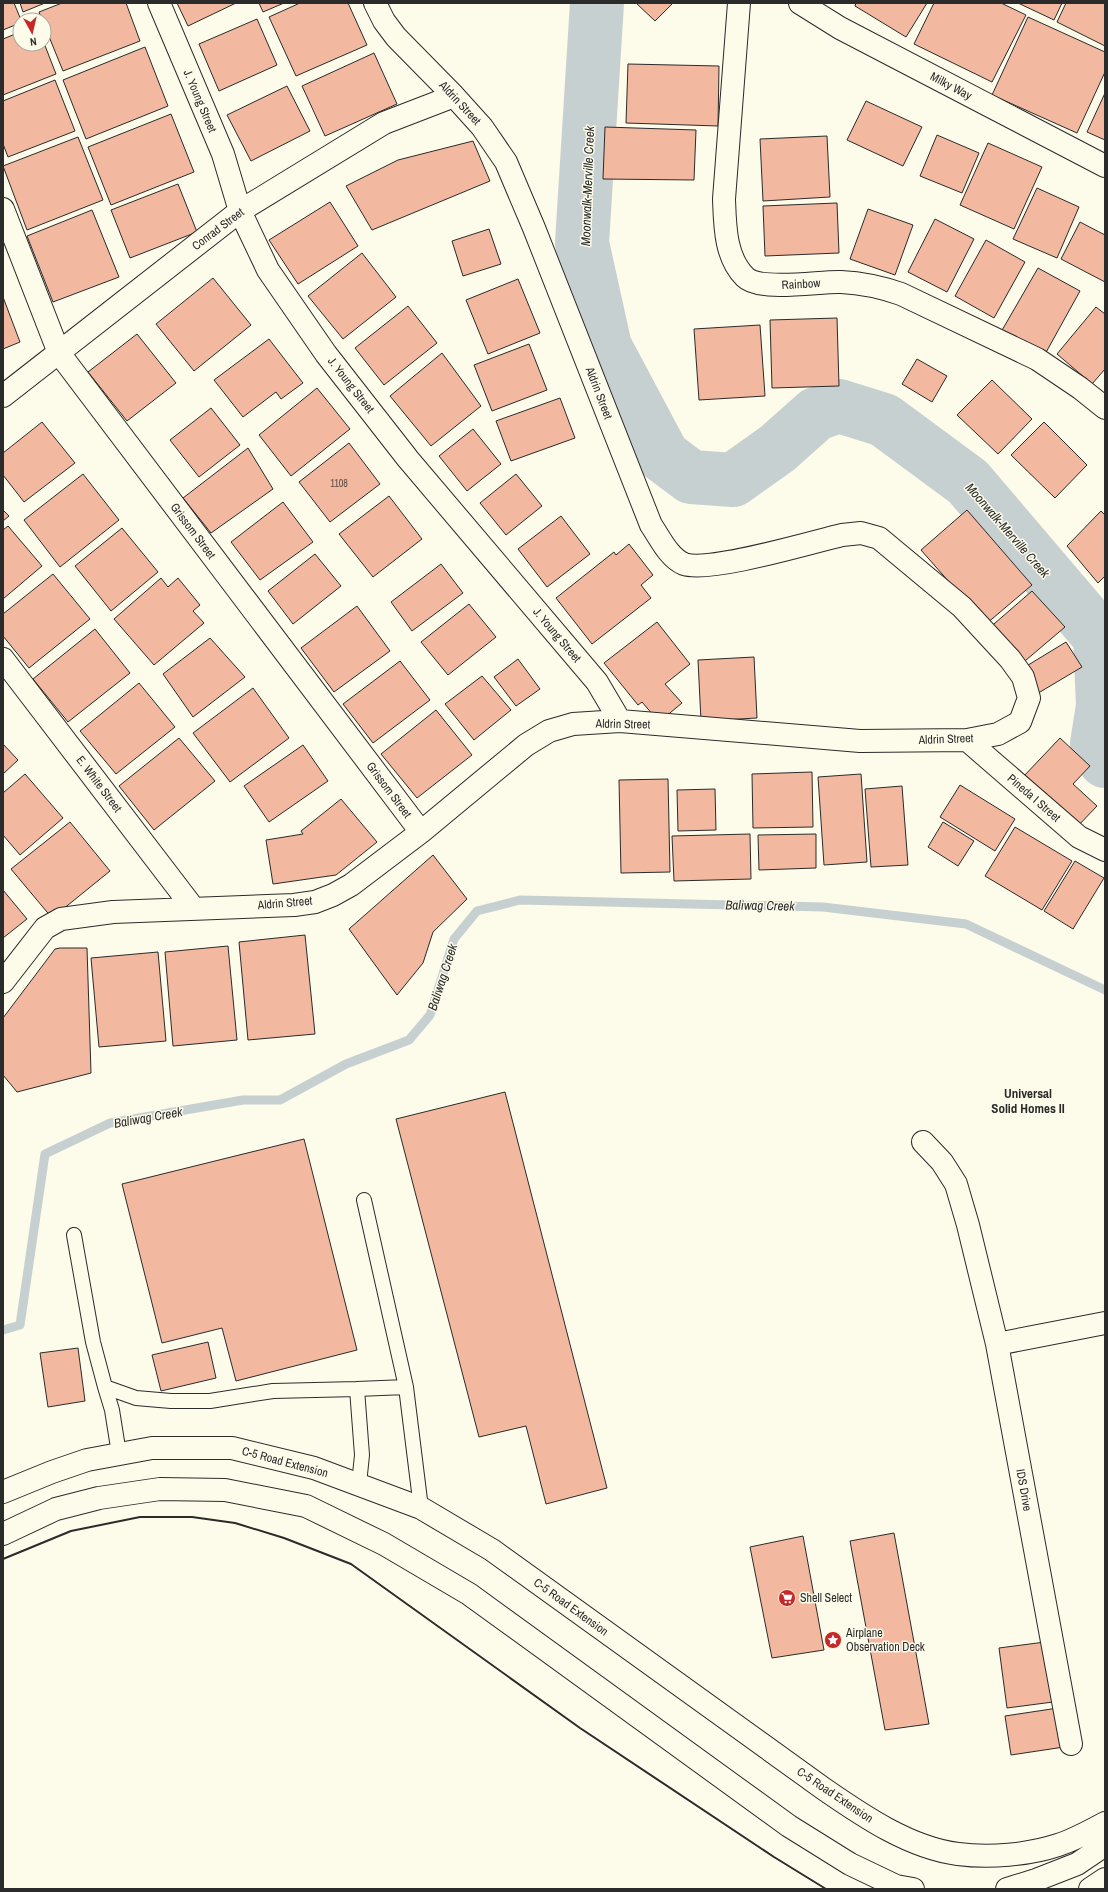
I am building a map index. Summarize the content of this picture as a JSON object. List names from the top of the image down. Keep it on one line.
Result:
{"streets":{"main road":["Milky Way","J. Young Street","Aldrin Street","Conrad Street","Rainbow","Grissom Street","E. White Street","Pineda I Street","C-5 Road Extension","IDS Drive"]},"crossings":[["J. Young Street","Aldrin Street"],["J. Young Street","Conrad Street"],["Aldrin Street","Conrad Street"],["Aldrin Street","Grissom Street"],["Aldrin Street","E. White Street"],["Aldrin Street","Pineda I Street"],["Conrad Street","Grissom Street"]],"districts":["Universal Solid Homes II"],"water":["Moonwalk-Merville Creek","Baliwag Creek"],"places":{"supermarket":["Shell Select"],"place":["Airplane Observation Deck"]},"house_numbers":["1108"],"north":"bottom"}
